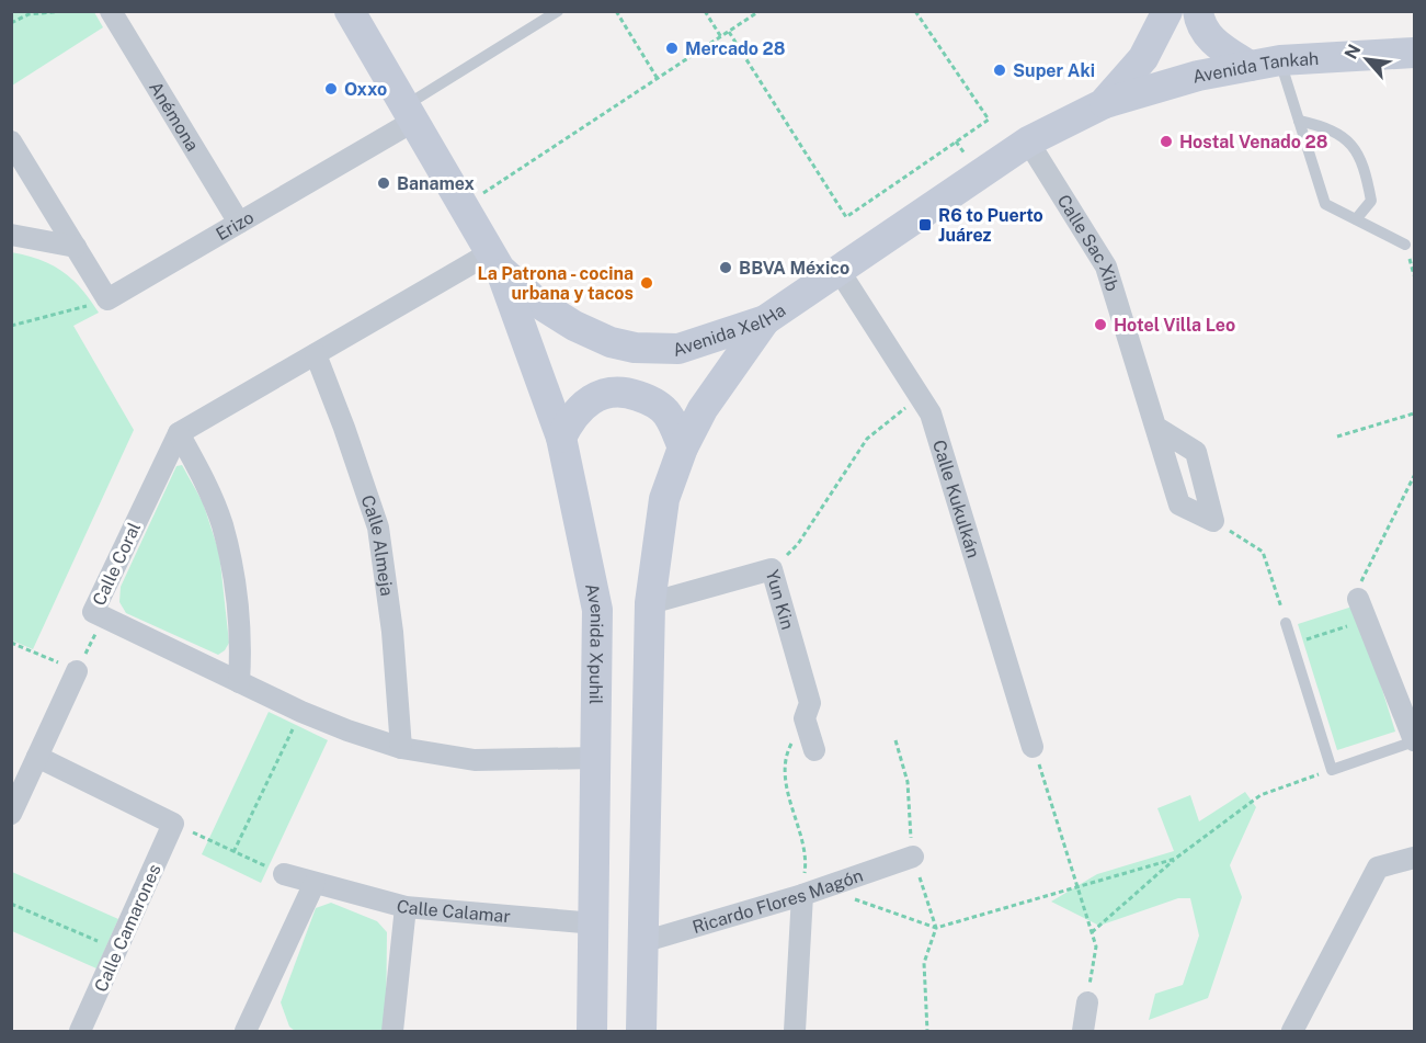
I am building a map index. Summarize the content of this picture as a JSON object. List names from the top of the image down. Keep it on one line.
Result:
{"streets":{"street":["Avenida Tankah","Anémona","Erizo","Calle Sac Xib","Avenida XelHa","Calle Kukulkán","Calle Almeja","Calle Coral","Yun Kin","Avenida Xpuhil","Ricardo Flores Magón","Calle Calamar","Calle Camarones"]},"crossings":[["Avenida Tankah","Avenida XelHa"],["Anémona","Erizo"],["Erizo","Avenida XelHa"],["Calle Sac Xib","Avenida XelHa"],["Avenida XelHa","Calle Kukulkán"],["Avenida XelHa","Avenida Xpuhil"],["Calle Almeja","Calle Coral"],["Calle Coral","Avenida Xpuhil"],["Avenida Xpuhil","Calle Calamar"]],"places":{"other":["Mercado 28","Super Aki","Oxxo","Hostal Venado 28","Banamex","BBVA México","La Patrona - cocina urbana y tacos","Hotel Villa Leo"],"transit":["R6 to Puerto Juárez"]},"north":"top left"}
